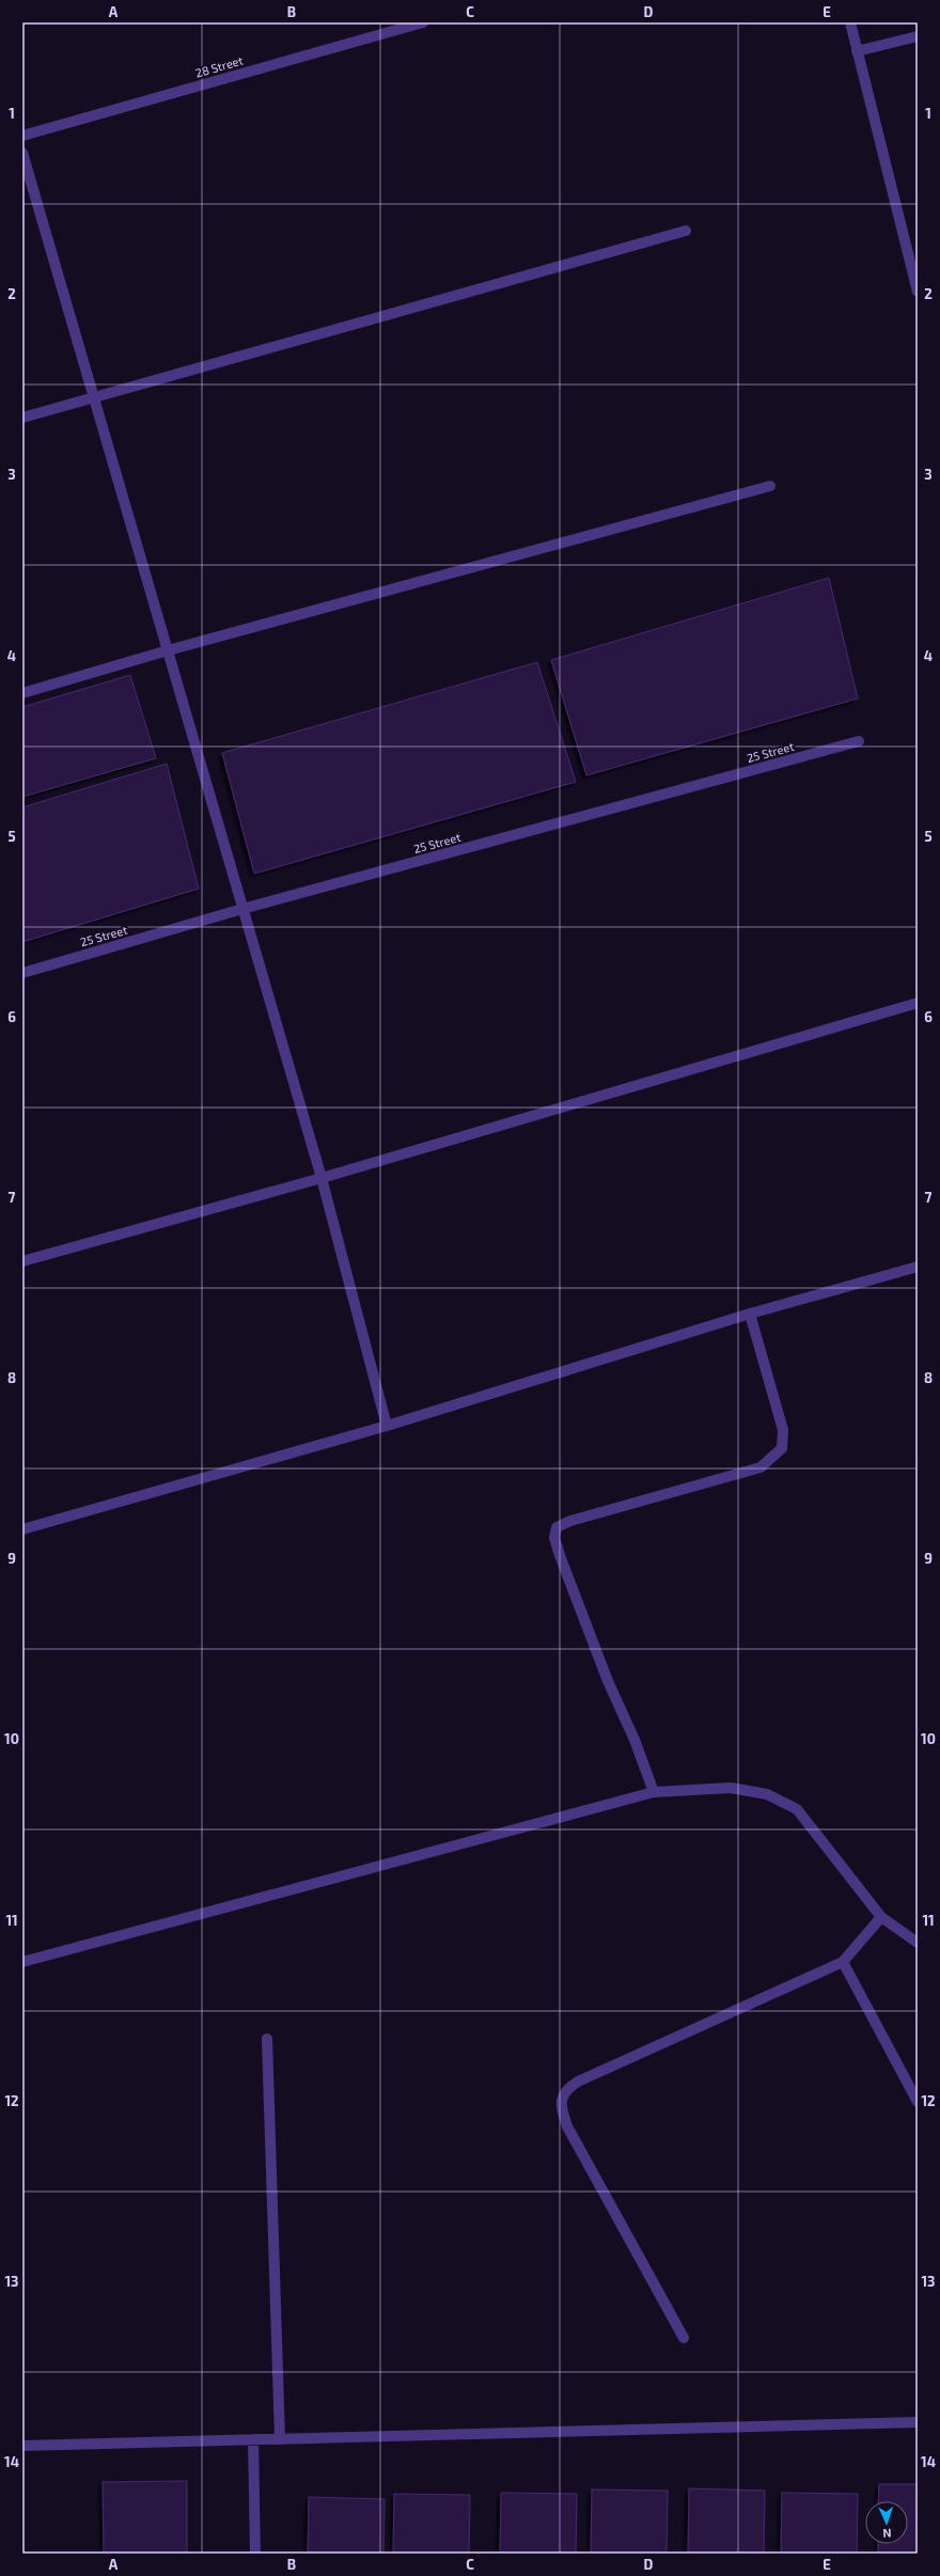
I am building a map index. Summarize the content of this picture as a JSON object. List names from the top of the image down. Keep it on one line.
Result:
{"streets":{"street":["28 Street","25 Street"]},"north":"bottom","grid":{"columns":["A","B","C","D","E"],"rows":["1","2","3","4","5","6","7","8","9","10","11","12","13","14"]}}
